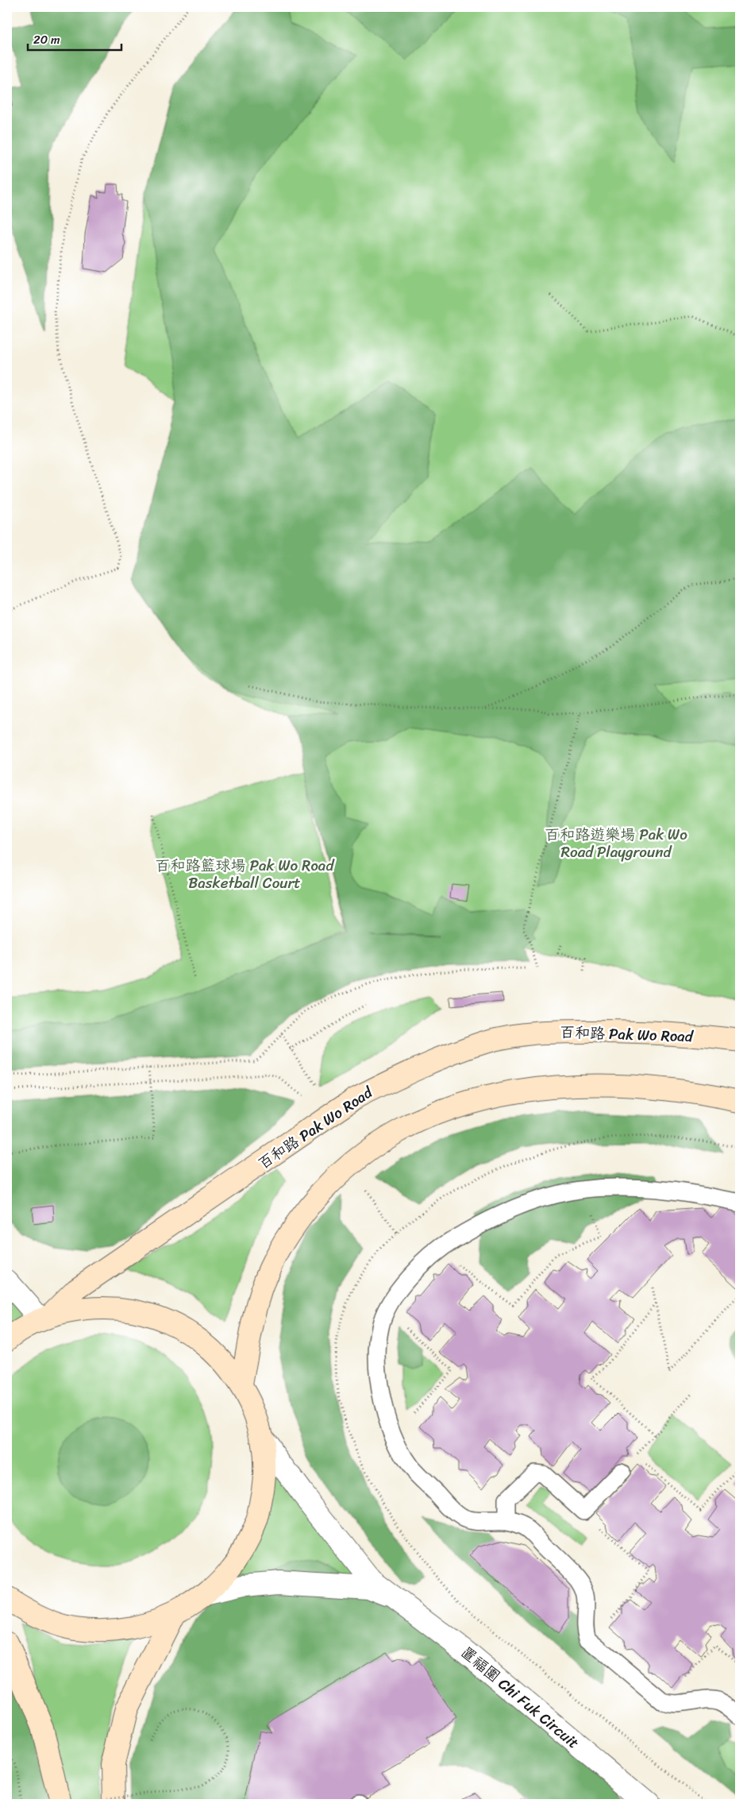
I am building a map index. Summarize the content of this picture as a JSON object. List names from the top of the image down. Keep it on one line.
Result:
{"streets":{"main road":["百和路 Pak Wo Road"],"street":["置福圍 Chi Fuk Circuit"]},"crossings":[["百和路 Pak Wo Road","置福圍 Chi Fuk Circuit"]],"parks":["百和路遊樂場 Pak Wo Road Playground","百和路籃球場 Pak Wo Road Basketball Court"],"scale_bar":"20 m"}
